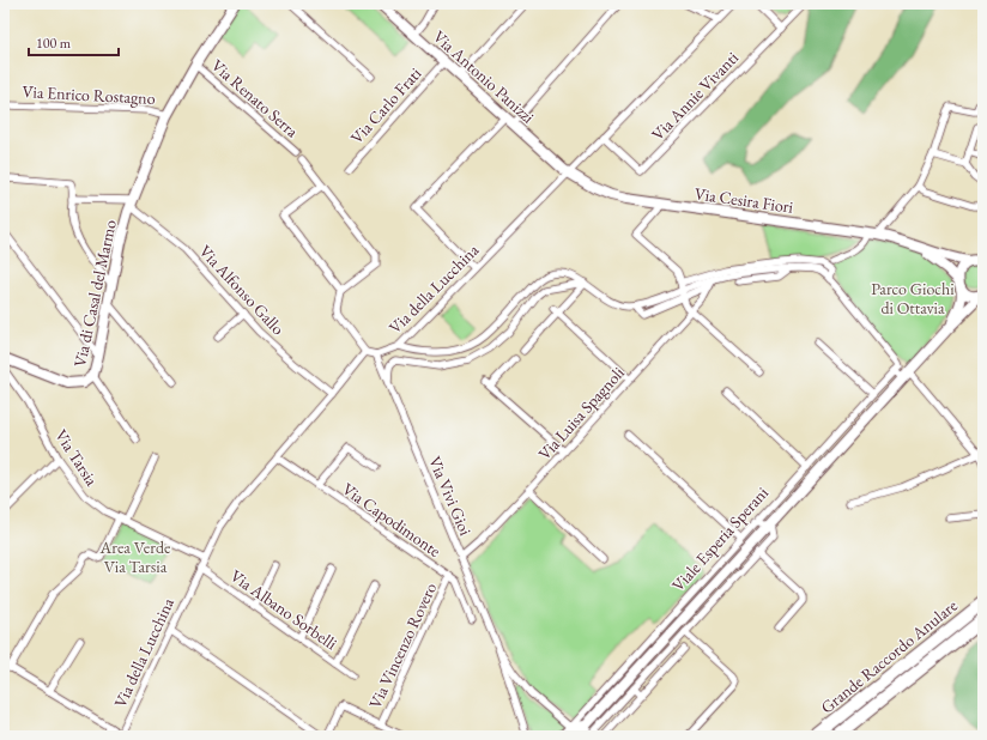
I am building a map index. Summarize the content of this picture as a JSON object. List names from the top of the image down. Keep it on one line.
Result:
{"streets":{"highway":["Grande Raccordo Anulare"],"street":["Via Antonio Panizzi","Via Enrico Rostagno","Via Annie Vivanti","Via Renato Serra","Via Carlo Frati","Via Cesira Fiori","Via della Lucchina","Via Alfonso Gallo","Via di Casal del Marmo","Via Luisa Spagnoli","Via Tarsia","Via Vivi Gioi","Via Capodimonte","Viale Esperia Sperani","Via Albano Sorbelli","Via Vincenzo Rovero"]},"crossings":[["Via Antonio Panizzi","Via Carlo Frati"],["Via Antonio Panizzi","Via Cesira Fiori"],["Via Antonio Panizzi","Via della Lucchina"],["Via Enrico Rostagno","Via di Casal del Marmo"],["Via Annie Vivanti","Via della Lucchina"],["Via Renato Serra","Via di Casal del Marmo"],["Via Cesira Fiori","Via della Lucchina"],["Via Cesira Fiori","Viale Esperia Sperani"],["Via della Lucchina","Via Alfonso Gallo"],["Via della Lucchina","Via Tarsia"],["Via della Lucchina","Via Vivi Gioi"],["Via della Lucchina","Via Capodimonte"],["Via della Lucchina","Via Albano Sorbelli"],["Via Alfonso Gallo","Via di Casal del Marmo"],["Via Luisa Spagnoli","Via Vivi Gioi"],["Via Vivi Gioi","Viale Esperia Sperani"],["Via Capodimonte","Via Vincenzo Rovero"]],"parks":["Parco Giochi di Ottavia","Area Verde Via Tarsia"],"scale_bar":"100 m"}
